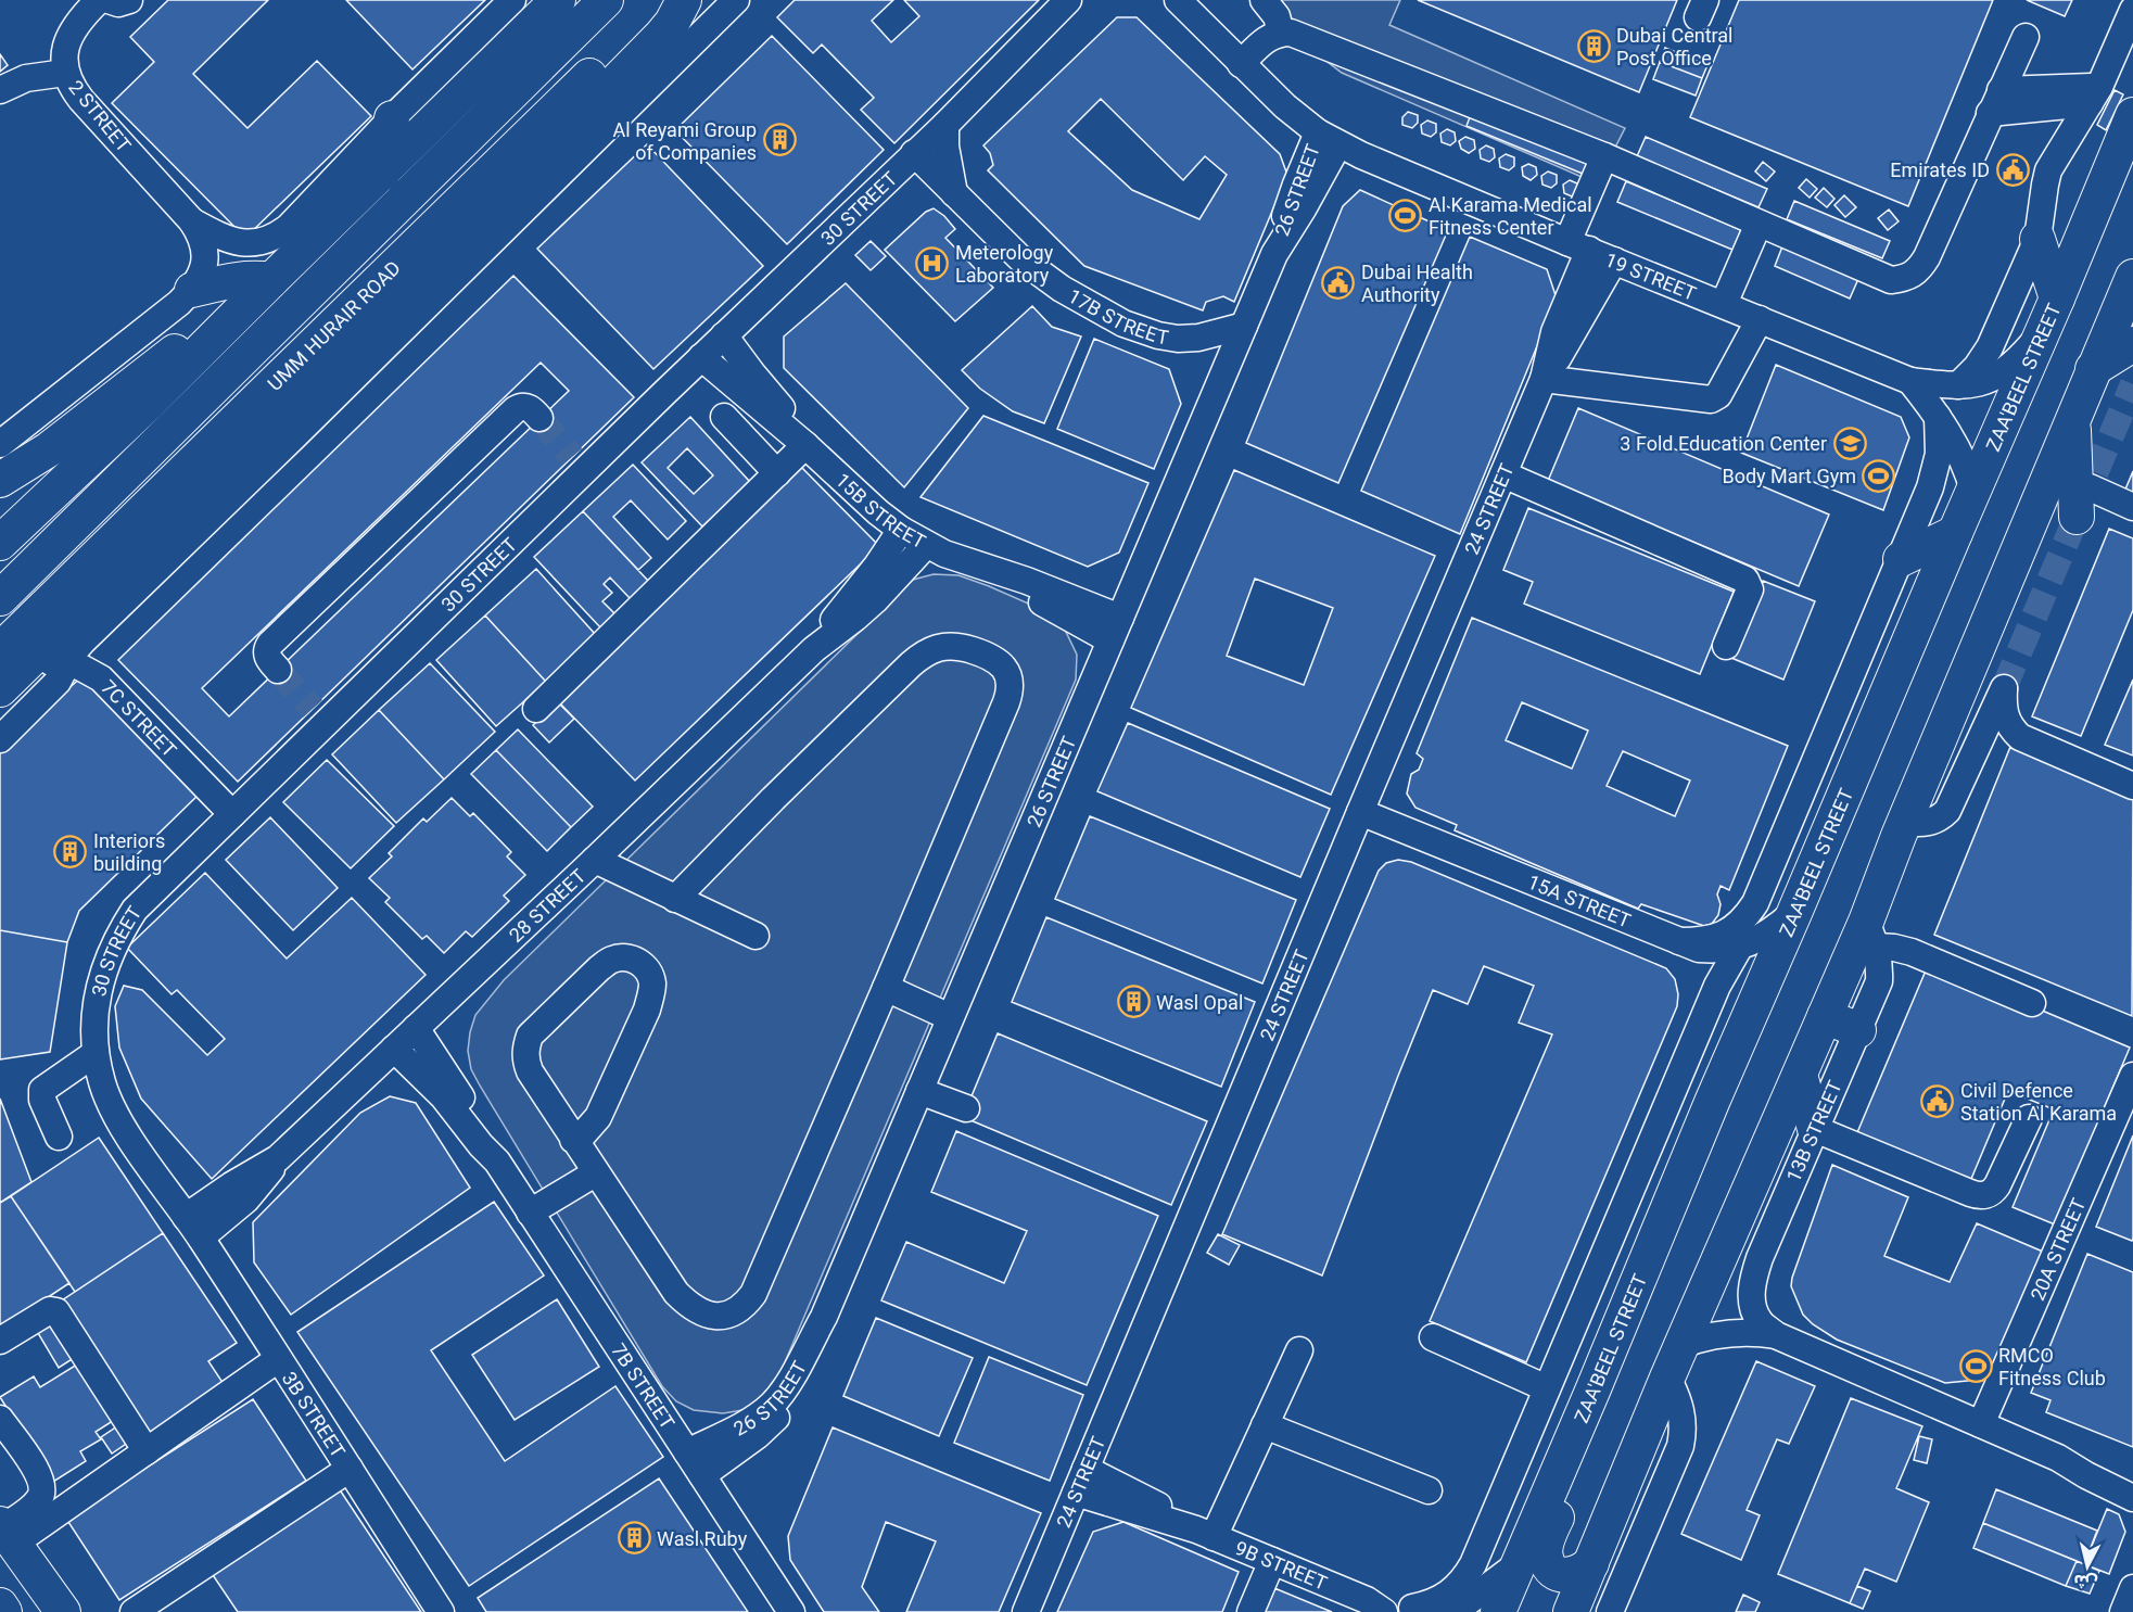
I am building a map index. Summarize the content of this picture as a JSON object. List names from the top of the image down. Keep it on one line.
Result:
{"streets":{"main road":["UMM HURAIR ROAD","ZAA'BEEL STREET"],"street":["2 STREET","26 STREET","30 STREET","19 STREET","17B STREET","15B STREET","24 STREET","7C STREET","15A STREET","28 STREET","13B STREET","20A STREET","7B STREET","3B STREET","9B STREET"]},"crossings":[["26 STREET","19 STREET"],["26 STREET","17B STREET"],["26 STREET","15B STREET"],["26 STREET","7B STREET"],["30 STREET","17B STREET"],["30 STREET","15B STREET"],["30 STREET","7C STREET"],["30 STREET","28 STREET"],["30 STREET","3B STREET"],["19 STREET","ZAA'BEEL STREET"],["19 STREET","24 STREET"],["UMM HURAIR ROAD","7C STREET"],["ZAA'BEEL STREET","15A STREET"],["ZAA'BEEL STREET","9B STREET"],["15B STREET","28 STREET"],["24 STREET","15A STREET"],["24 STREET","9B STREET"],["28 STREET","7B STREET"],["28 STREET","3B STREET"],["13B STREET","20A STREET"]],"places":{"building":["Dubai Central Post Office","Al Reyami Group of Companies","Interiors building","Wasl Opal","Wasl Ruby"],"public building":["Emirates ID","Dubai Health Authority","Civil Defence Station Al Karama"],"sports":["Al Karama Medical Fitness Center","Body Mart Gym","RMCO Fitness Club"],"hospital":["Meterology Laboratory"],"school or university":["3 Fold Education Center"]},"north":"bottom"}
